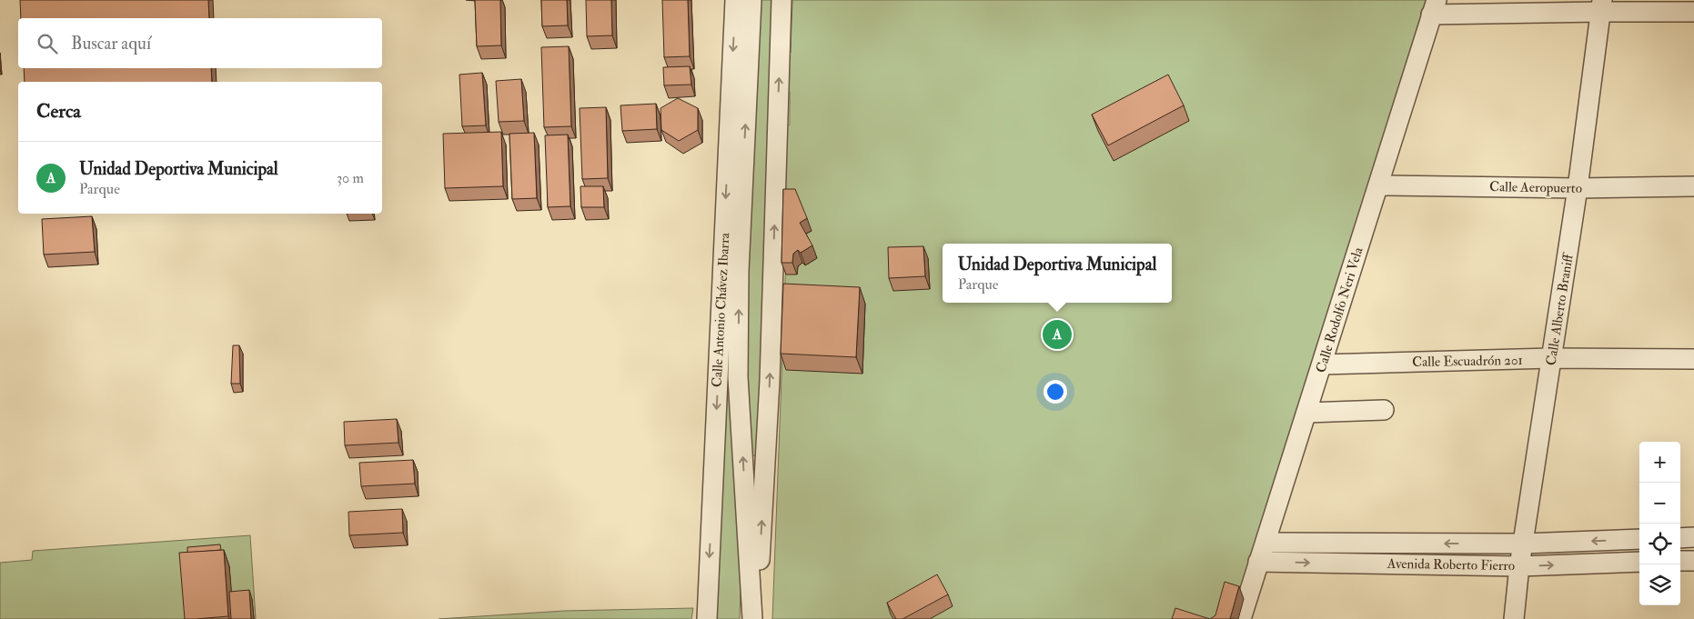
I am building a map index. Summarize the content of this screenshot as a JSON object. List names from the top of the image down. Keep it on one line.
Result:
{"streets":{"street":["Calle Aeropuerto","Calle Antonio Chávez Ibarra","Calle Rodolfo Neri Vela","Calle Alberto Braniff","Calle Escuadrón 201","Avenida Roberto Fierro"]},"crossings":[["Calle Aeropuerto","Calle Rodolfo Neri Vela"],["Calle Aeropuerto","Calle Alberto Braniff"],["Calle Rodolfo Neri Vela","Calle Escuadrón 201"],["Calle Rodolfo Neri Vela","Avenida Roberto Fierro"],["Calle Alberto Braniff","Calle Escuadrón 201"],["Calle Alberto Braniff","Avenida Roberto Fierro"]],"page":{"search":"Buscar aquí","heading":"Cerca","list":[{"mark":"A","name":"Unidad Deportiva Municipal","note":"Parque","value":"30 m"}],"popup":["Unidad Deportiva Municipal","Parque"],"pins":"A","map_buttons":["+","−"]}}
